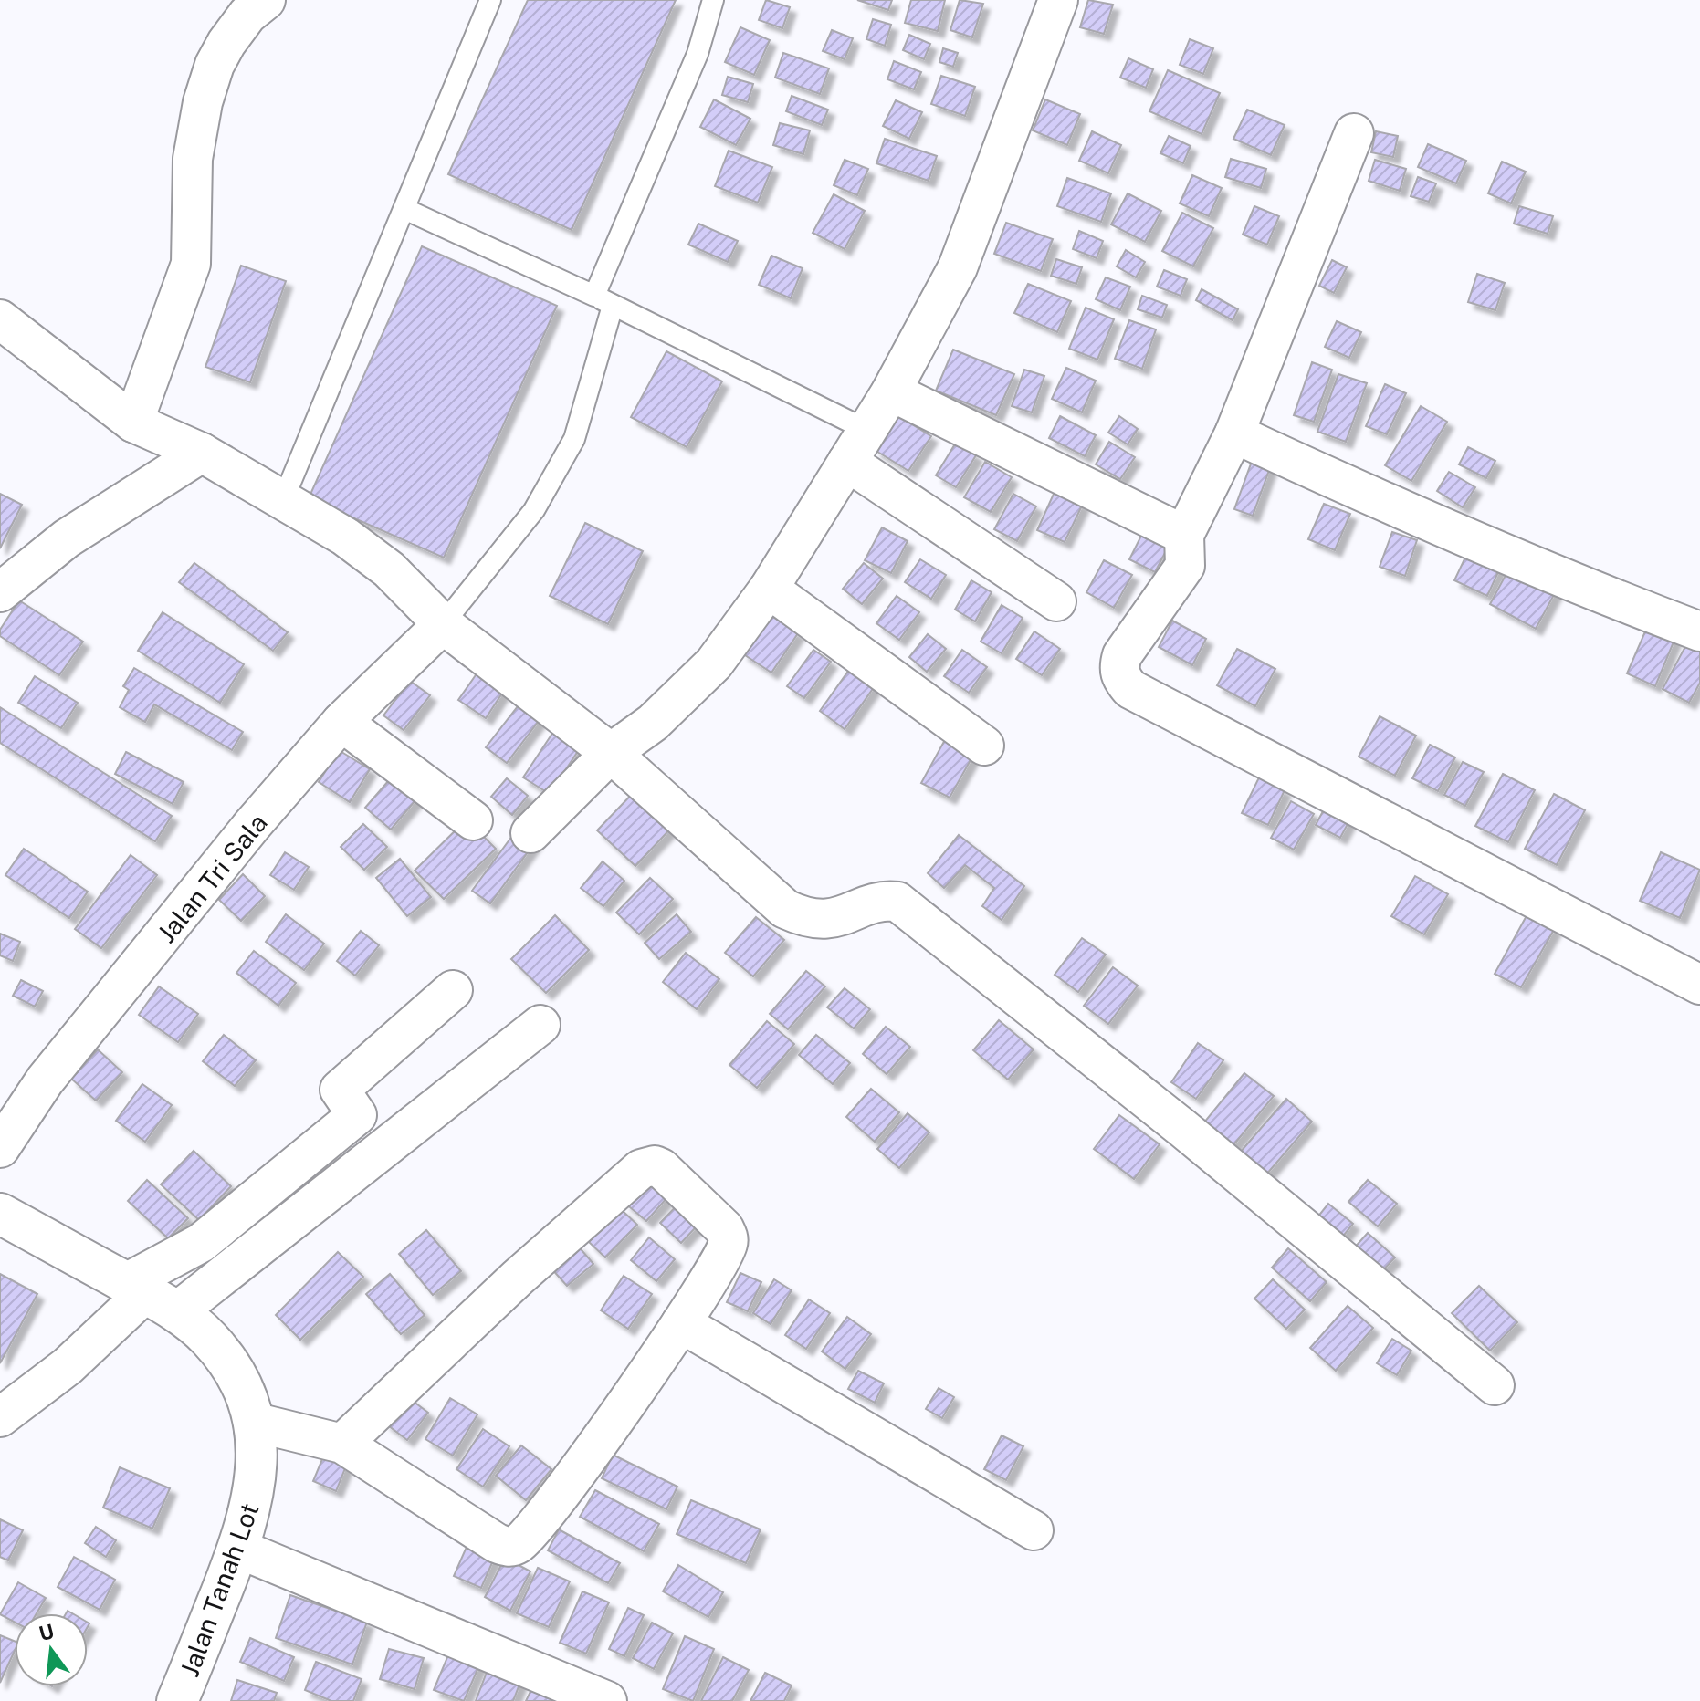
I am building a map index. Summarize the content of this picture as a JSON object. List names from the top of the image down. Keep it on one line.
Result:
{"streets":{"main road":["Jalan Tanah Lot"],"street":["Jalan Tri Sala"]},"north":"top"}
